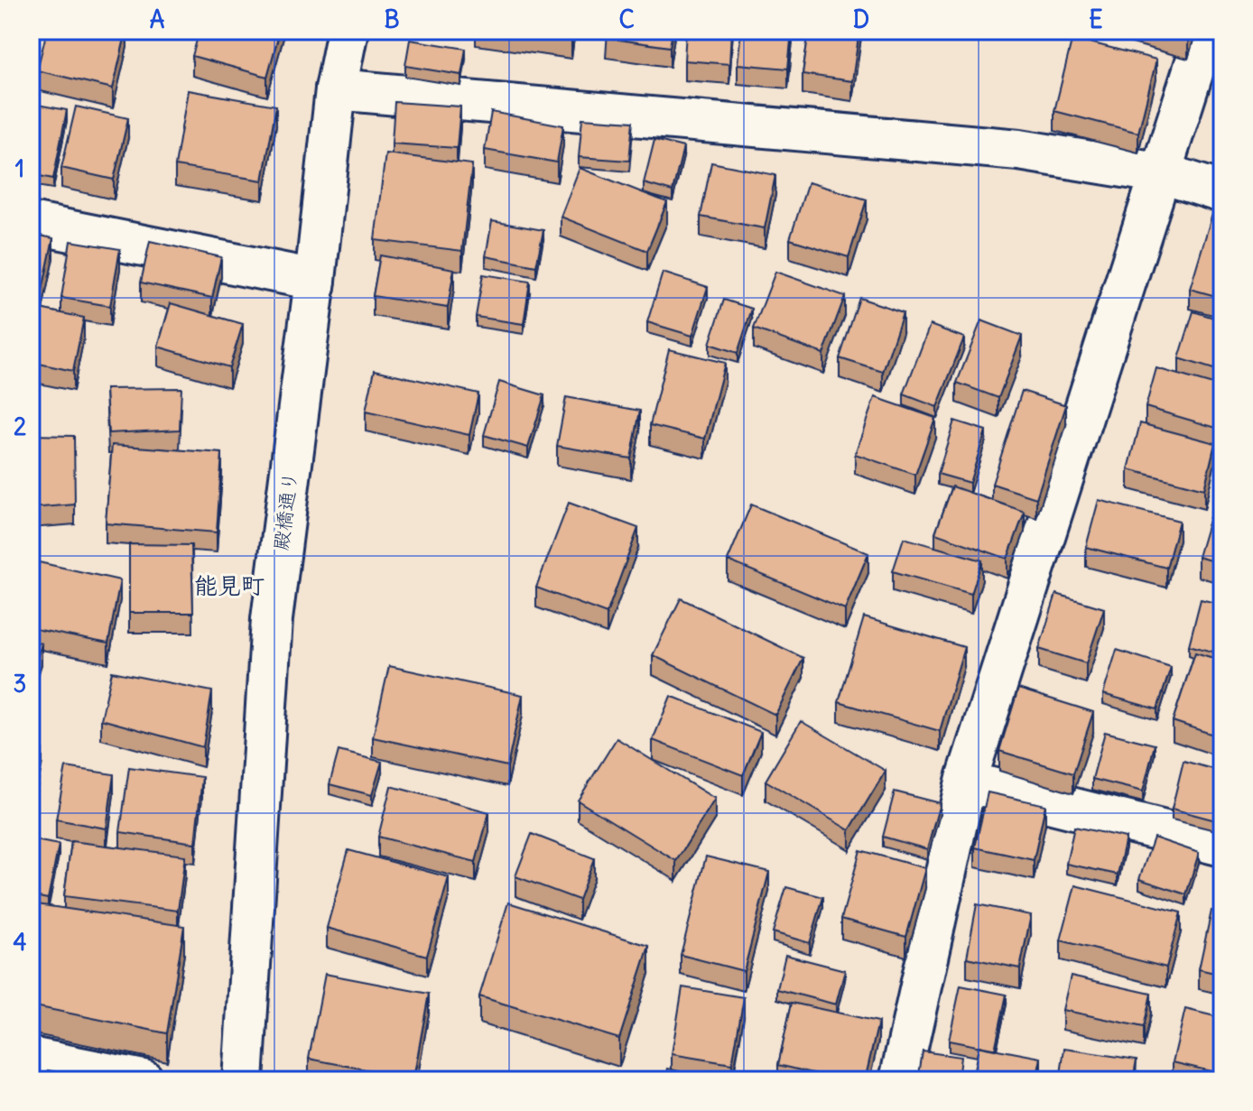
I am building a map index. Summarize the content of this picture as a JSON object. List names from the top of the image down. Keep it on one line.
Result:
{"streets":{"street":["殿橋通り"]},"districts":["能見町"],"grid":{"columns":["A","B","C","D","E"],"rows":["1","2","3","4"]}}
